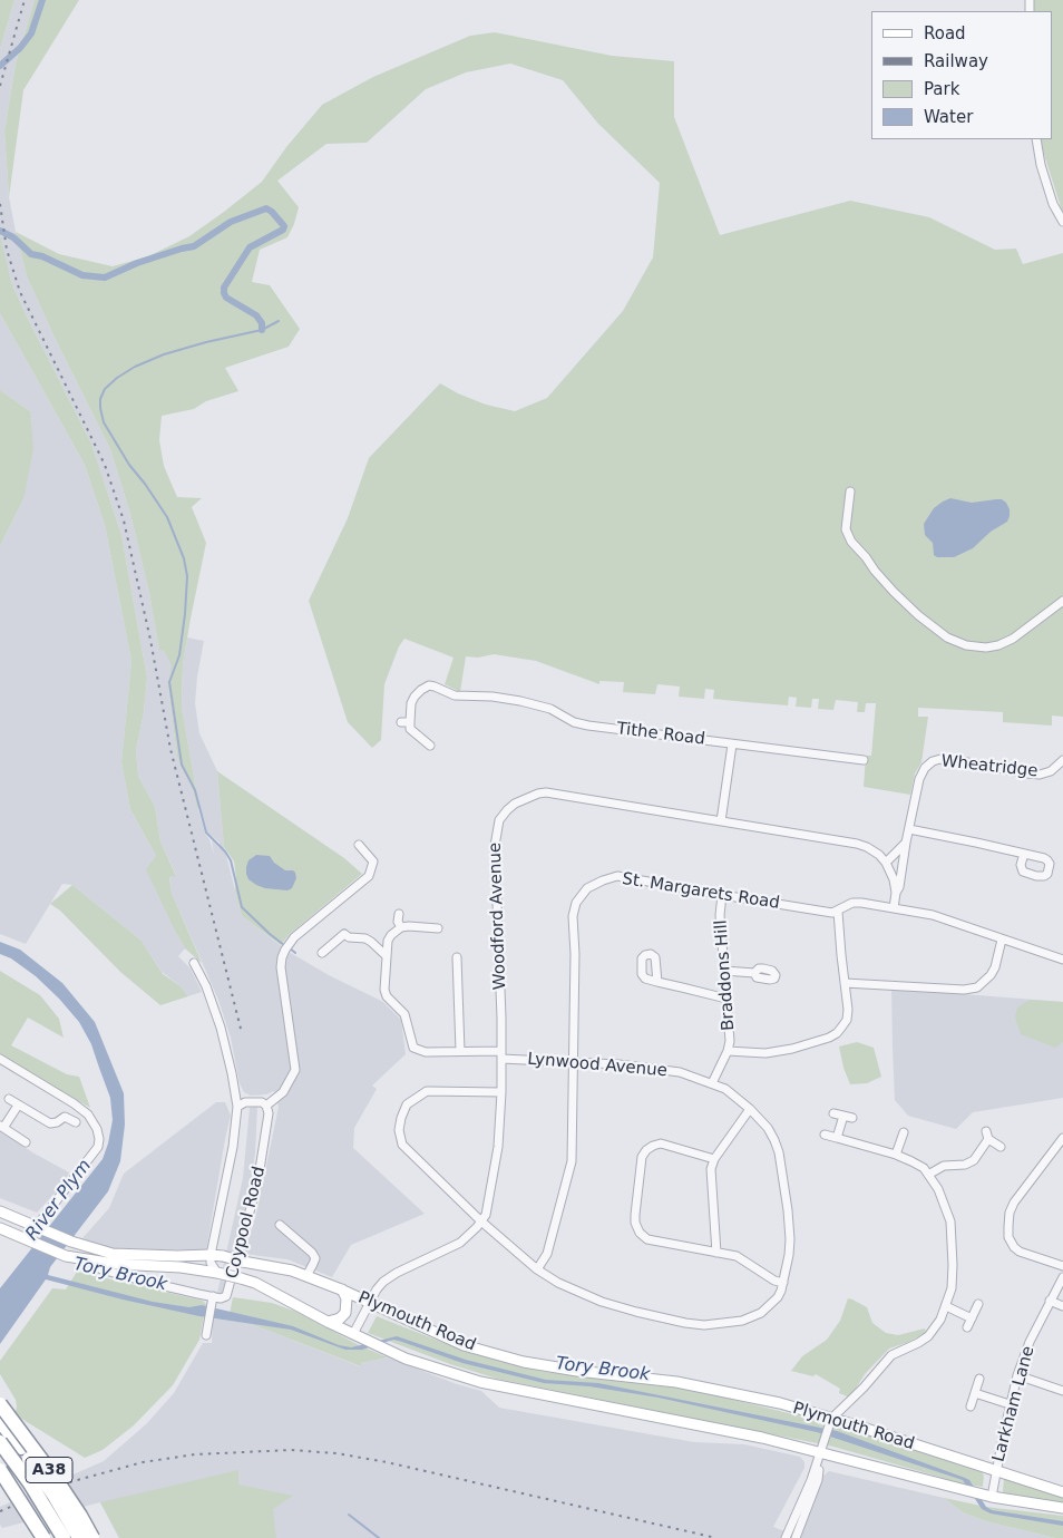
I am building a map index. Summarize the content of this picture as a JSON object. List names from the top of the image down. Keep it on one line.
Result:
{"streets":{"highway":["A38"],"main road":["Plymouth Road"],"street":["Tithe Road","Wheatridge","St. Margarets Road","Woodford Avenue","Braddons Hill","Lynwood Avenue","Coypool Road","Larkham Lane"]},"crossings":[["St. Margarets Road","Braddons Hill"],["St. Margarets Road","Lynwood Avenue"],["Woodford Avenue","Lynwood Avenue"],["Woodford Avenue","Plymouth Road"],["Braddons Hill","Lynwood Avenue"],["Coypool Road","Plymouth Road"],["Plymouth Road","Larkham Lane"]],"water":["River Plym","Tory Brook"],"legend":["Road","Railway","Park","Water"]}
